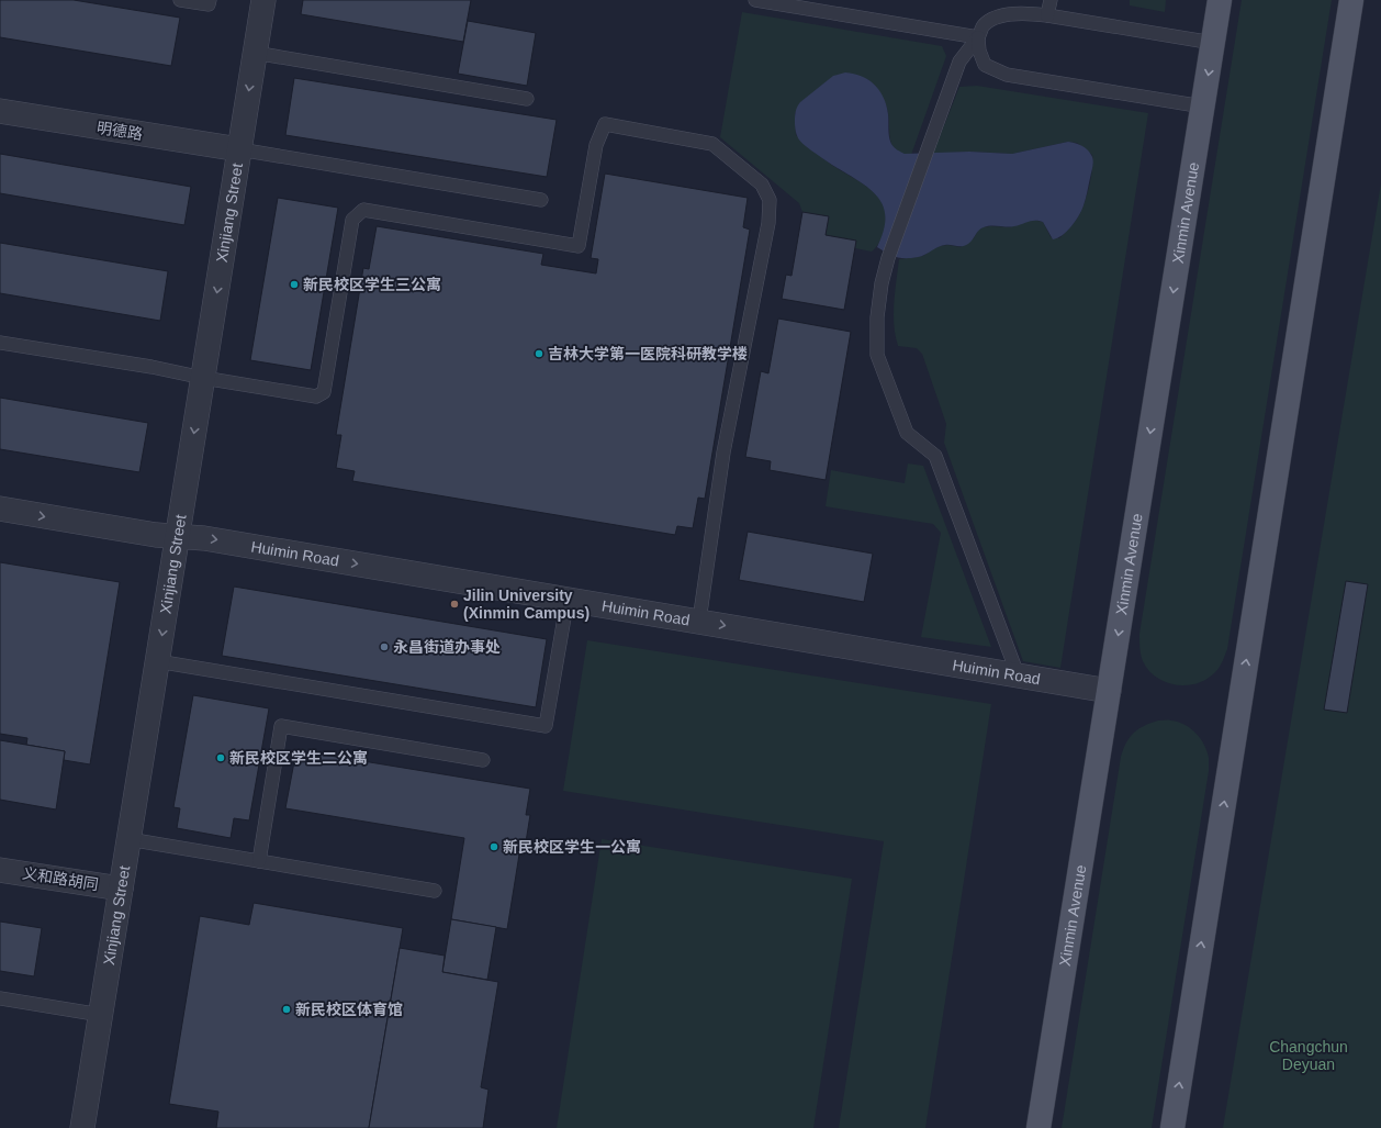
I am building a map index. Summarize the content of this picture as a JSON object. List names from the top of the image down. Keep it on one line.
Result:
{"streets":{"main road":["Xinmin Avenue"],"street":["明德路","Xinjiang Street","Huimin Road","义和路胡同"]},"crossings":[["明德路","Xinjiang Street"],["Xinjiang Street","Huimin Road"],["Xinjiang Street","义和路胡同"],["Xinmin Avenue","Huimin Road"]],"one_way":["Xinjiang Street","Huimin Road"],"parks":["Changchun Deyuan"],"places":["新民校区学生三公寓","吉林大学第一医院科研教学楼","Jilin University (Xinmin Campus)","永昌街道办事处","新民校区学生二公寓","新民校区学生一公寓","新民校区体育馆"]}
